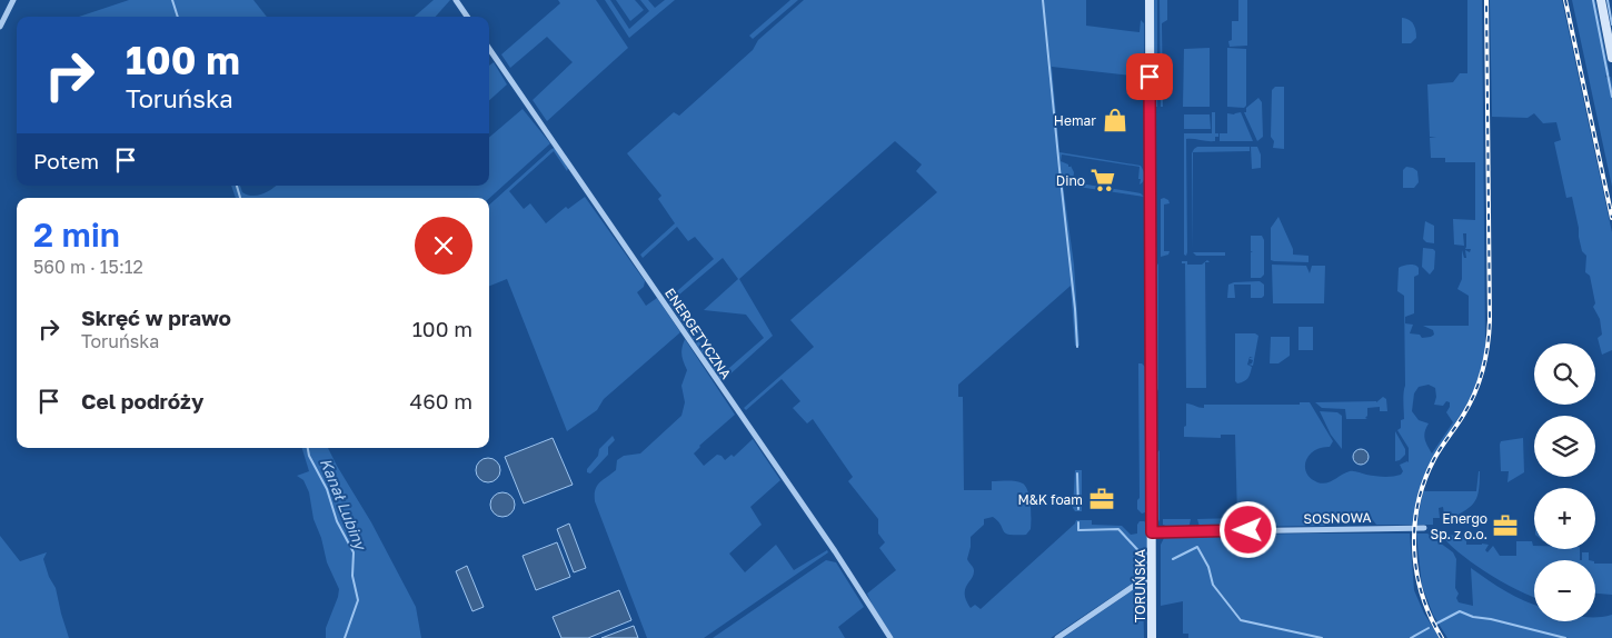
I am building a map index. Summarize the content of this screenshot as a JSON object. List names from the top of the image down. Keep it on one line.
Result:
{"streets":{"street":["ENERGETYCZNA","SOSNOWA","TORUŃSKA"]},"crossings":[["SOSNOWA","TORUŃSKA"]],"water":["Kanał Lubiny"],"places":{"shop":["Hemar"],"supermarket":["Dino"],"office":["M&K foam","Energo Sp. z o.o."]},"page":{"turn":["100 m","Toruńska"],"then":"Potem","heading":["2 min","560 m · 15:12"],"list":[{"name":"Skręć w prawo","note":"Toruńska","value":"100 m"},{"name":"Cel podróży","value":"460 m"}],"map_buttons":["+","−"]}}
